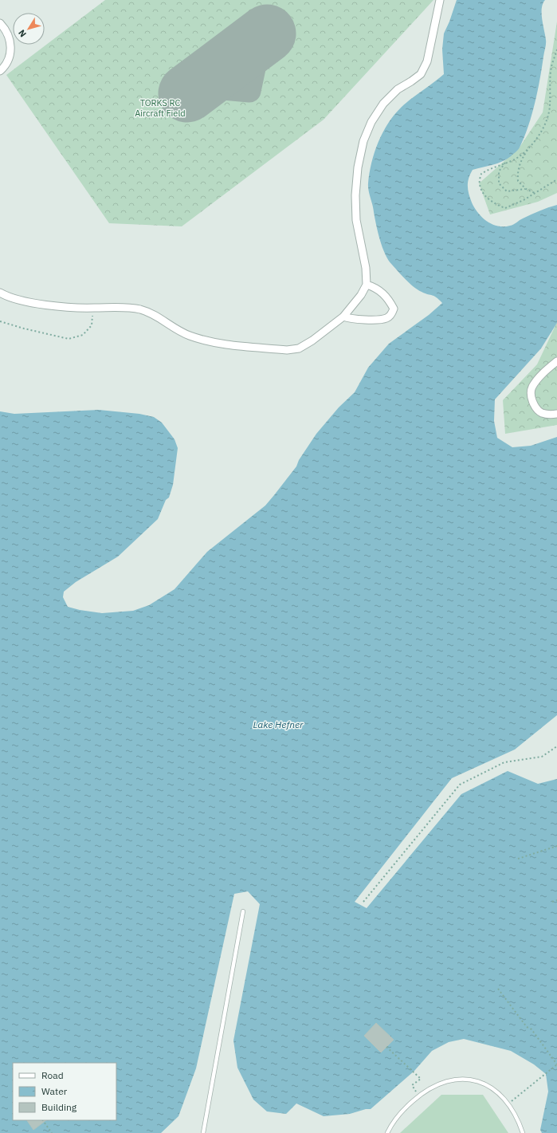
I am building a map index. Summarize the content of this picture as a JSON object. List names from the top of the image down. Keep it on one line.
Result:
{"water":["Lake Hefner"],"parks":["TORKS RC Aircraft Field"],"legend":["Road","Water","Building"],"north":"bottom left"}
